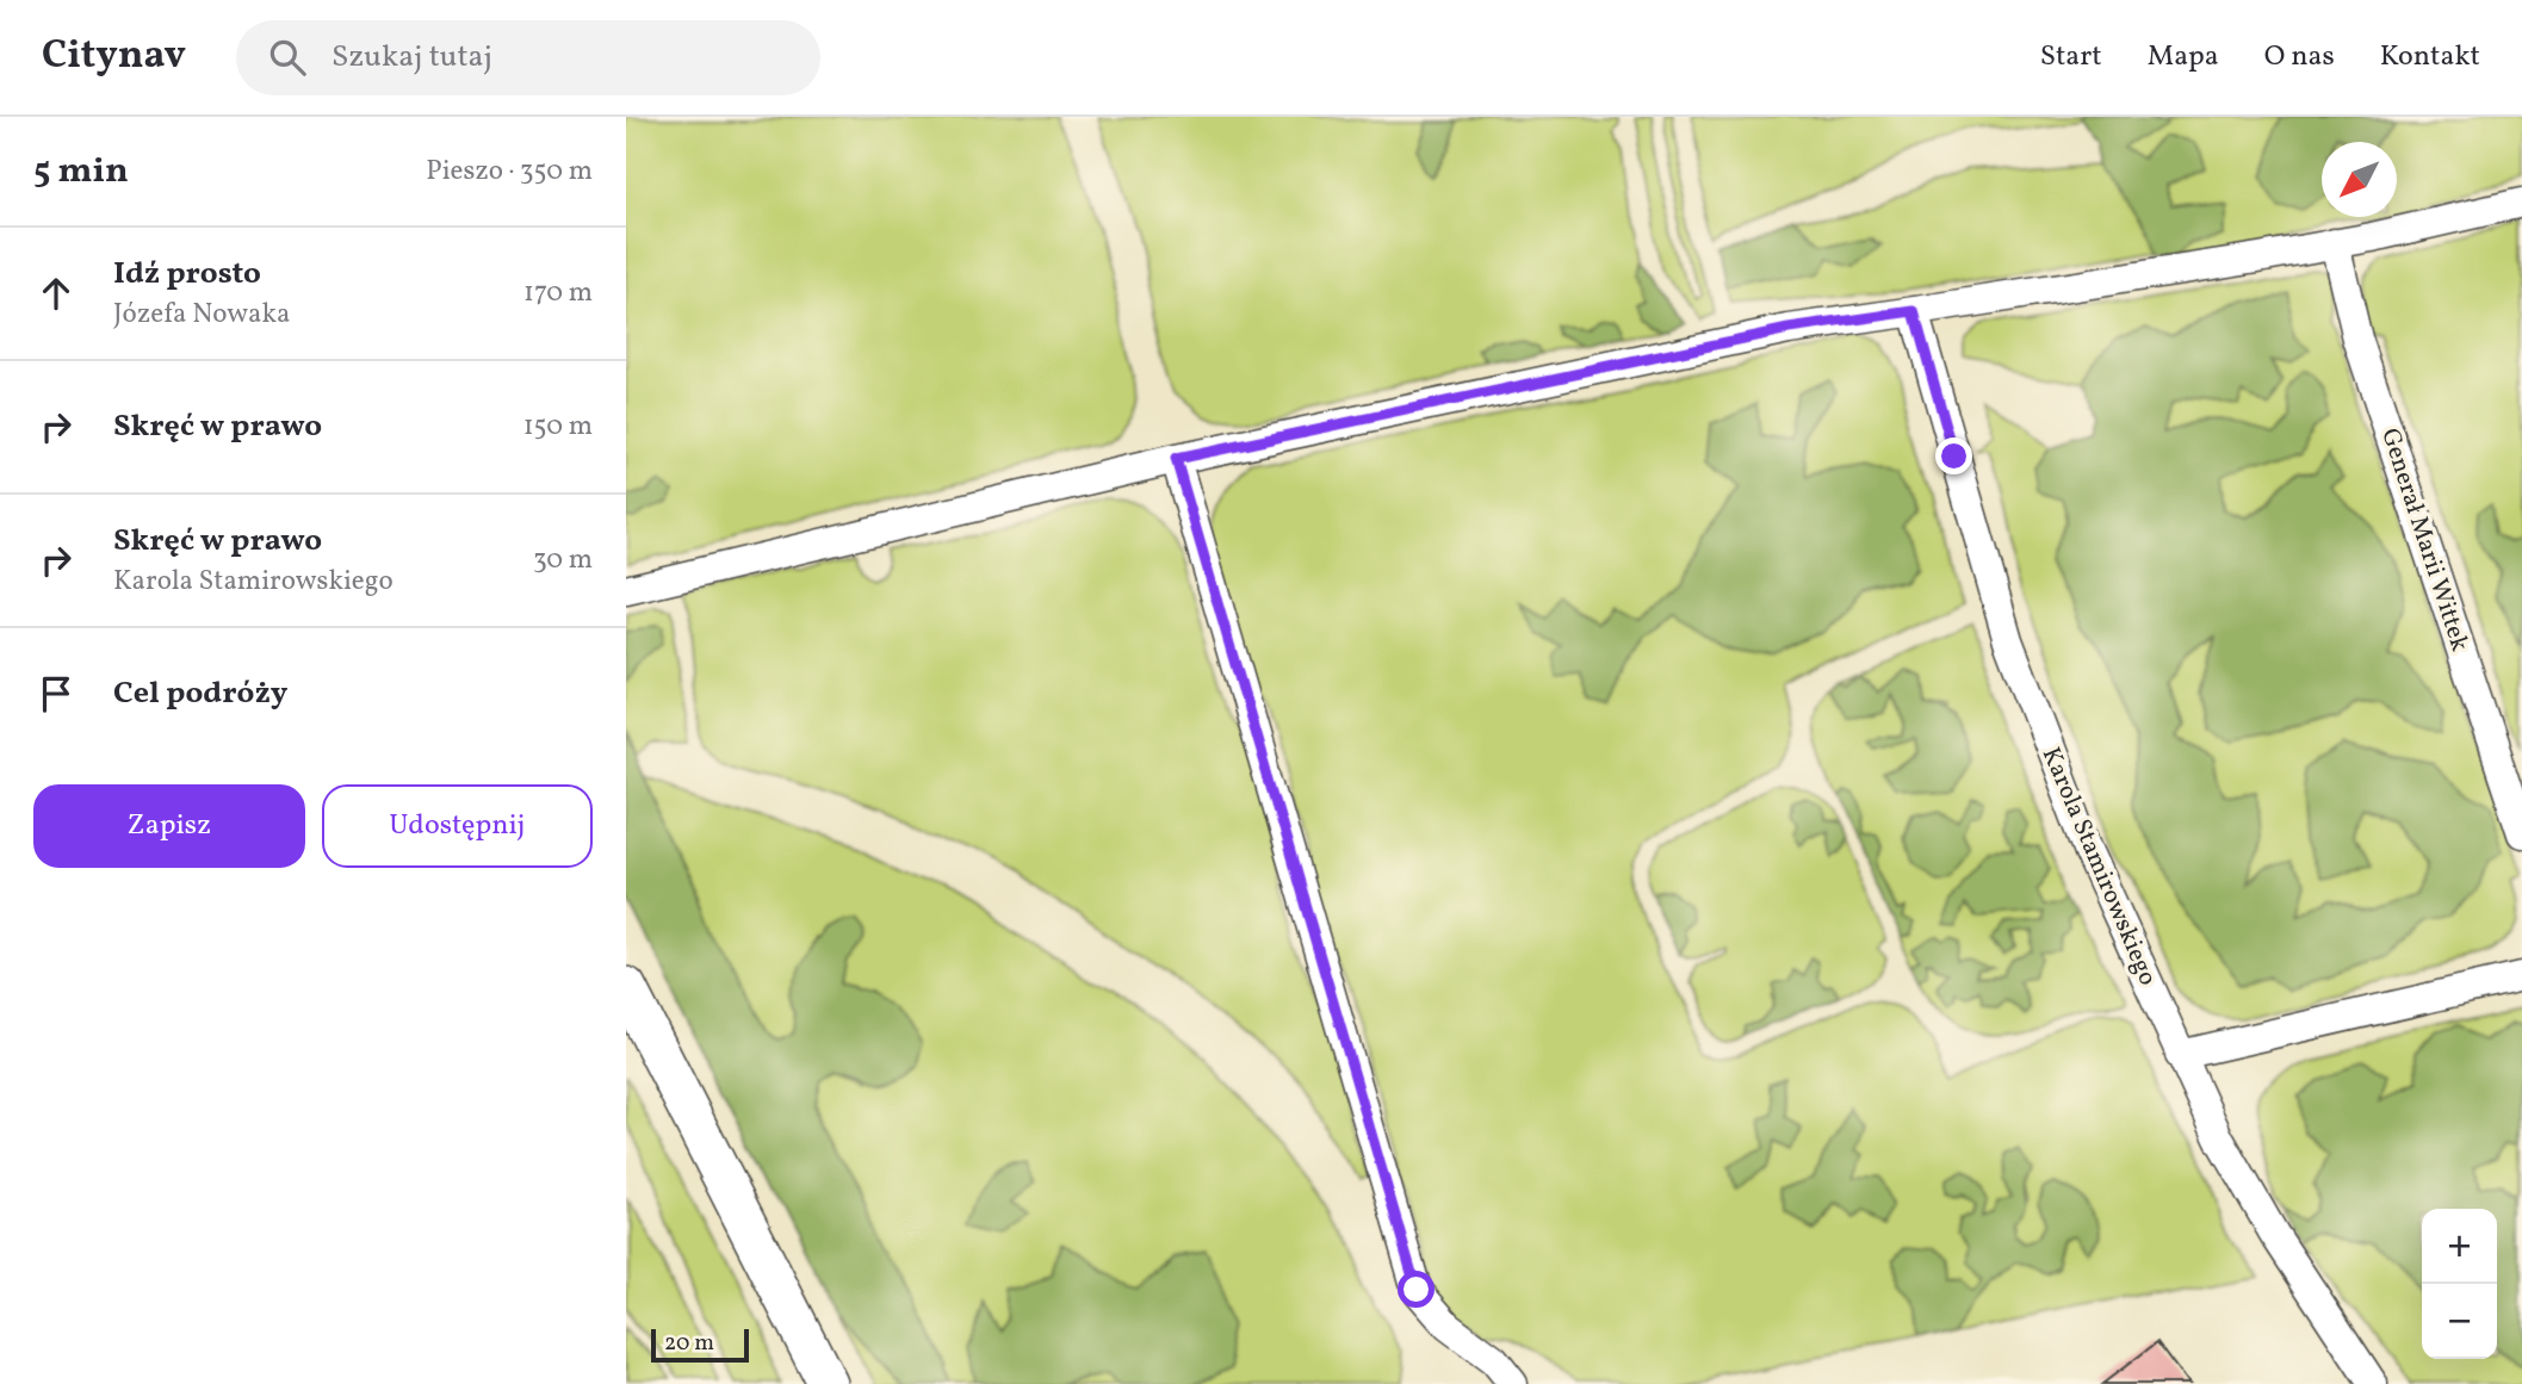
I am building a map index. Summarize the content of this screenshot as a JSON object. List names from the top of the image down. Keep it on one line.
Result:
{"streets":{"street":["Generał Marii Wittek","Karola Stamirowskiego"]},"scale_bar":"20 m","north":"bottom left","page":{"header":"Citynav","search":"Szukaj tutaj","nav":["Start","Mapa","O nas","Kontakt"],"heading":["5 min","Pieszo · 350 m"],"list":[["Idź prosto","Józefa Nowaka","170 m"],["Skręć w prawo","150 m"],["Skręć w prawo","Karola Stamirowskiego","30 m"],"Cel podróży"],"buttons":["Zapisz","Udostępnij"],"map_buttons":["+","−"],"scale":"20 m"}}
